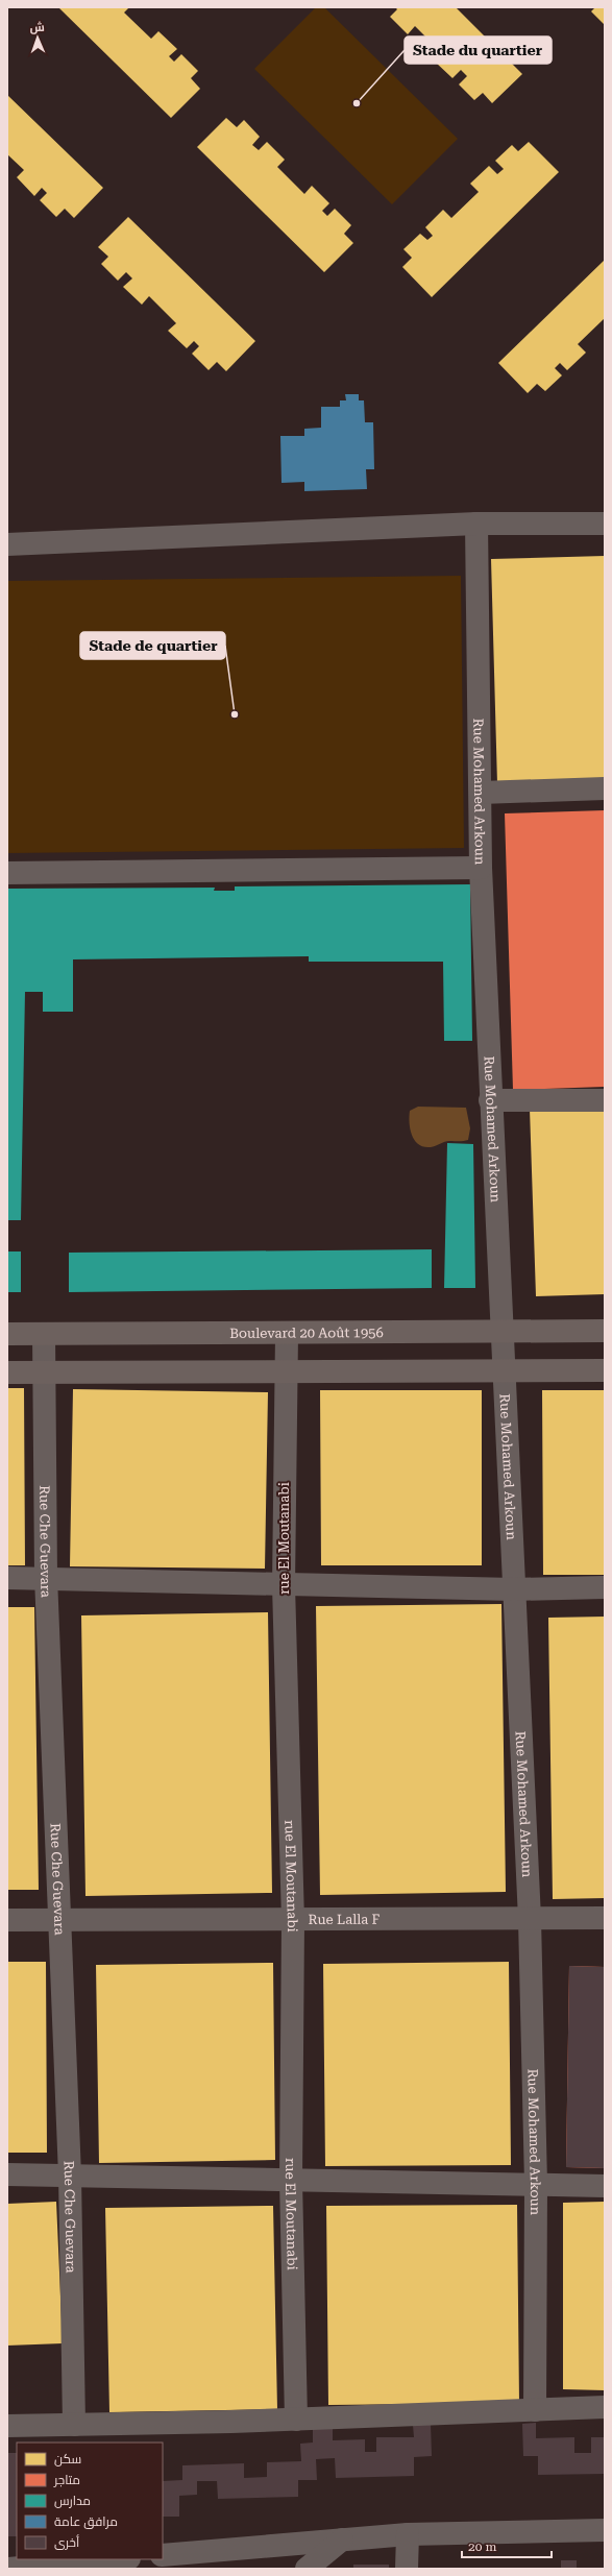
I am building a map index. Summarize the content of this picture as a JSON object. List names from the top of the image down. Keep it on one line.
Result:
{"streets":{"street":["Rue Mohamed Arkoun","Boulevard 20 Août 1956","rue El Moutanabi","Rue Che Guevara","Rue Lalla F"]},"crossings":[["Rue Mohamed Arkoun","Boulevard 20 Août 1956"],["Rue Mohamed Arkoun","Rue Lalla F"],["Boulevard 20 Août 1956","rue El Moutanabi"],["Boulevard 20 Août 1956","Rue Che Guevara"],["rue El Moutanabi","Rue Lalla F"],["Rue Che Guevara","Rue Lalla F"]],"places":["Stade du quartier","Stade de quartier"],"legend":["سكن","متاجر","مدارس","مرافق عامة","أخرى"],"scale_bar":"20 m","north":"top"}
